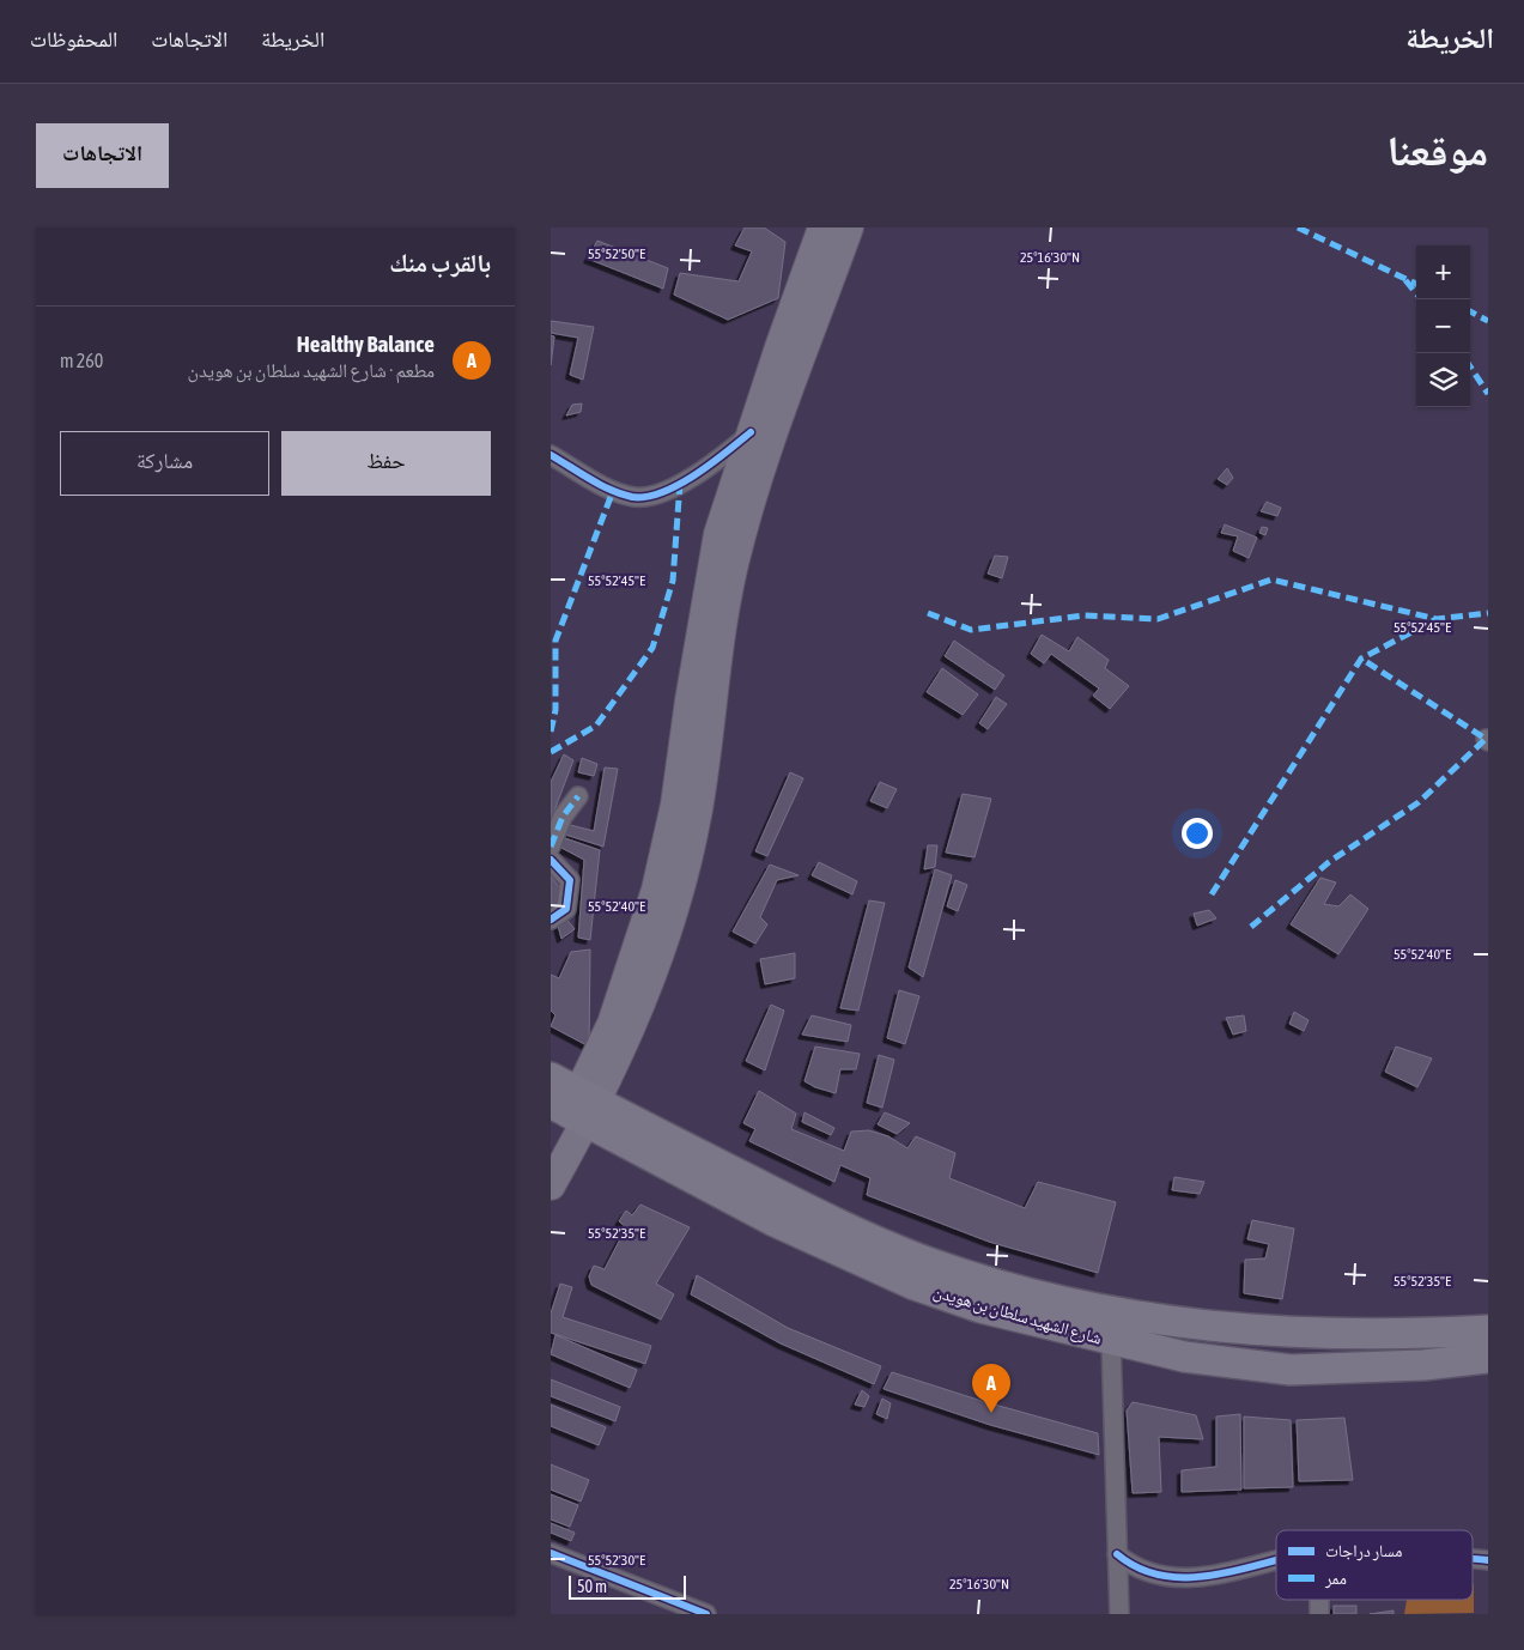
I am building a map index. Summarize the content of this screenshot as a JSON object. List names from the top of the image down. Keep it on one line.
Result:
{"streets":{"highway":["شارع الشهيد سلطان بن هويدن"]},"legend":["مسار دراجات","ممر"],"scale_bar":"50 m","page":{"header":"الخريطة","nav":["الخريطة","الاتجاهات","المحفوظات"],"title":"موقعنا","buttons":["الاتجاهات",["حفظ","مشاركة"]],"heading":"بالقرب منك","map_buttons":["+","−"],"list":[{"mark":"A","name":"Healthy Balance","note":"مطعم · شارع الشهيد سلطان بن هويدن","value":"260 m"}],"pins":"A","scale":"50 m"},"coordinates":["55°52'50\"E","25°16'30\"N","55°52'45\"E","55°52'40\"E","55°52'35\"E","55°52'30\"E"]}
